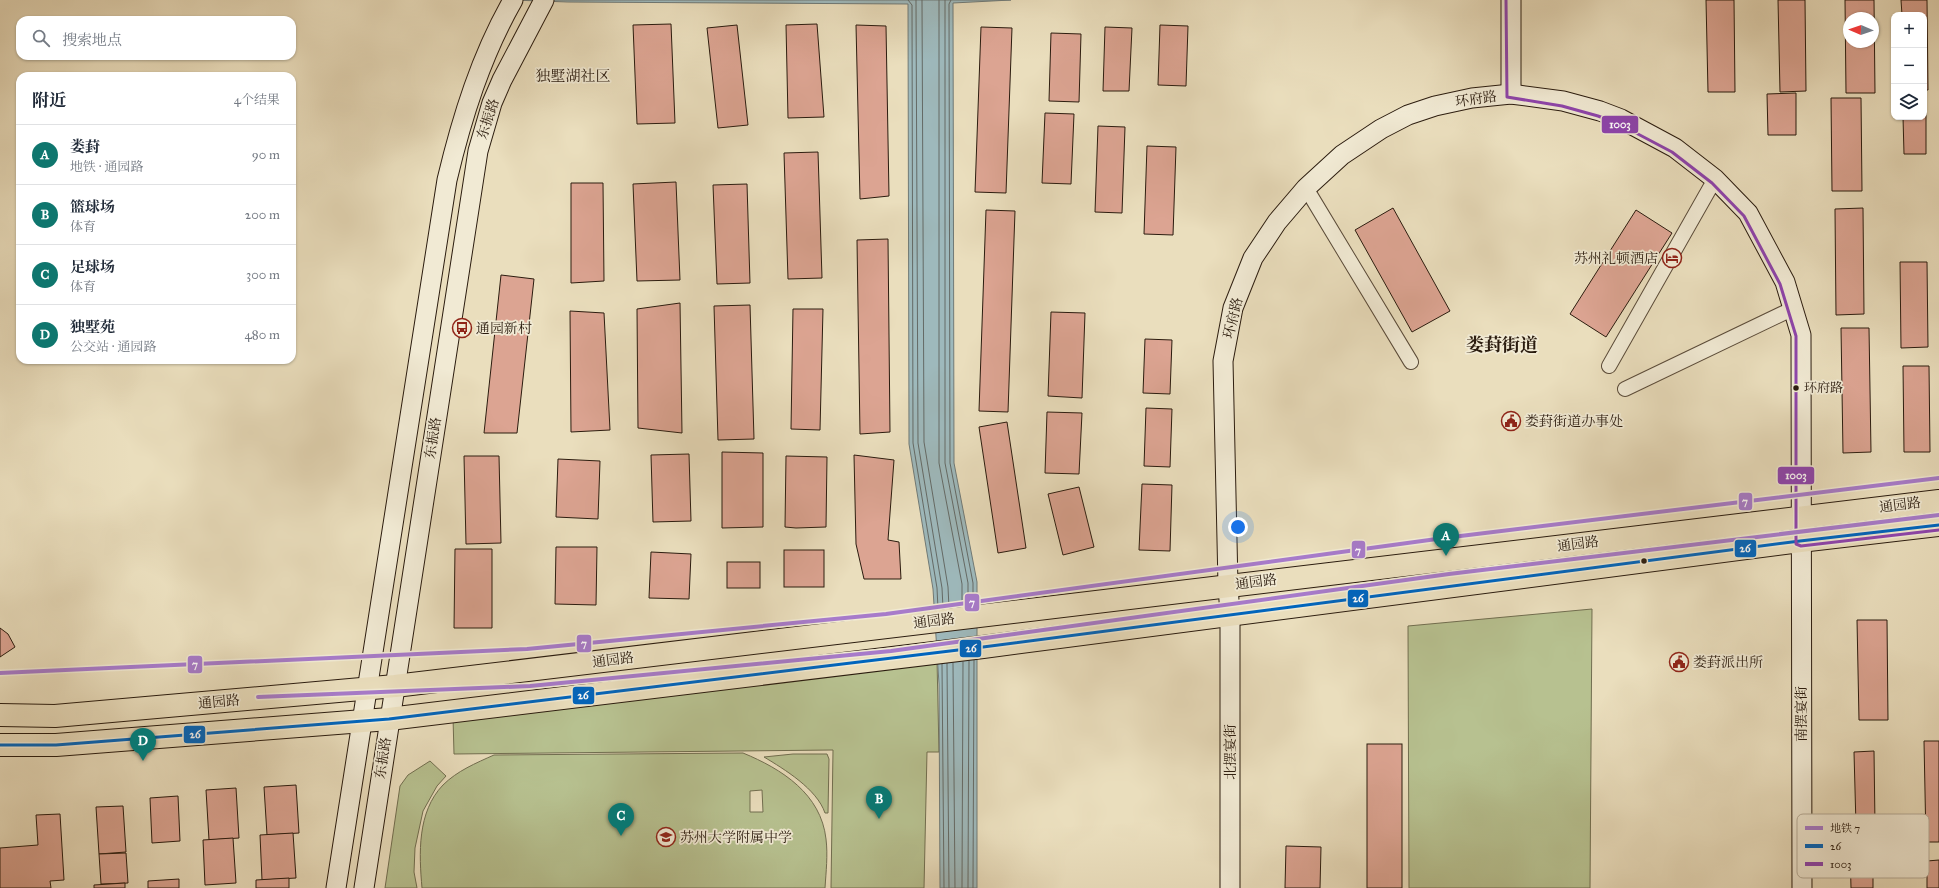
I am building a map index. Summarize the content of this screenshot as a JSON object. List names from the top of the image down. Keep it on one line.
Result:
{"streets":{"main road":["通园路"],"street":["环府路","东振路","南摆宴街","北摆宴街"]},"crossings":[["环府路","通园路"],["环府路","南摆宴街"],["环府路","北摆宴街"],["东振路","通园路"],["通园路","南摆宴街"],["通园路","北摆宴街"]],"districts":["独墅湖社区","娄葑街道"],"places":{"hotel":["苏州礼顿酒店"],"bus stop":["通园新村"],"other":["环府路"],"public building":["娄葑街道办事处","娄葑派出所"],"school or university":["苏州大学附属中学"]},"lines":["transit line 1003","metro line 7","transit line 26"],"legend":["地铁 7","26","1003"],"north":"left","page":{"map_buttons":["+","−"],"search":"搜索地点","heading":["附近","4个结果"],"list":[{"mark":"A","name":"娄葑","note":"地铁 · 通园路","value":"90 m"},{"mark":"B","name":"篮球场","note":"体育","value":"200 m"},{"mark":"C","name":"足球场","note":"体育","value":"300 m"},{"mark":"D","name":"独墅苑","note":"公交站 · 通园路","value":"480 m"}],"pins":["A","D","B","C"]}}
